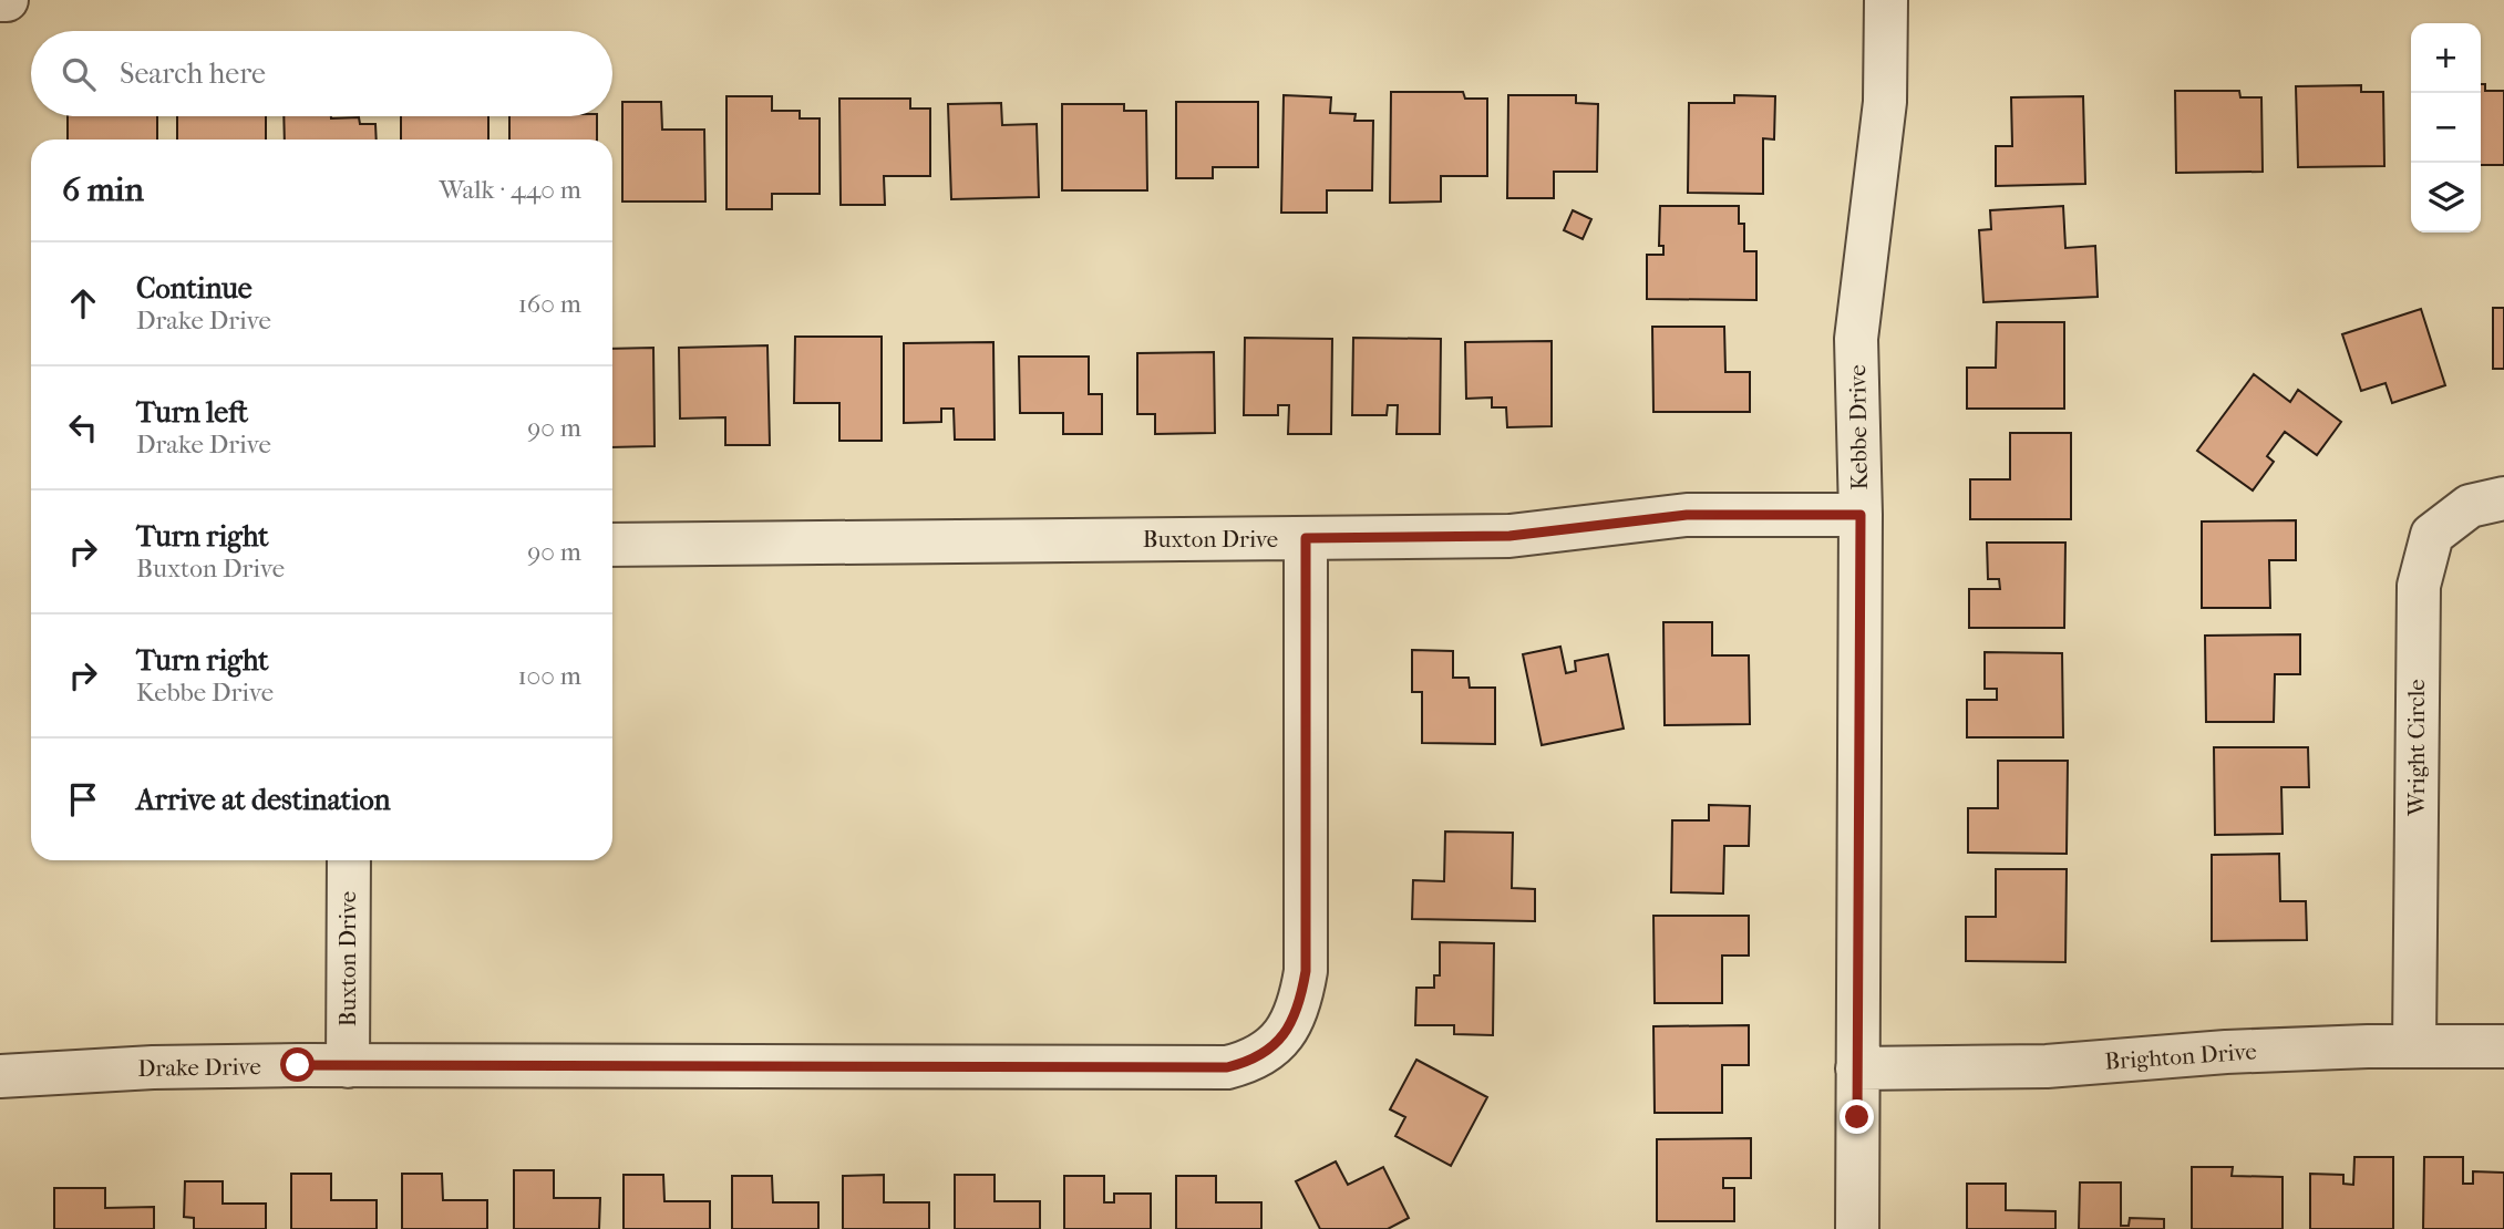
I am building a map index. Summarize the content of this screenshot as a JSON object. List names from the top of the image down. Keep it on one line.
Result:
{"streets":{"street":["Kebbe Drive","Buxton Drive","Wright Circle","Brighton Drive","Drake Drive"]},"crossings":[["Kebbe Drive","Buxton Drive"],["Kebbe Drive","Brighton Drive"],["Buxton Drive","Drake Drive"],["Wright Circle","Brighton Drive"]],"page":{"map_buttons":["+","−"],"search":"Search here","heading":["6 min","Walk · 440 m"],"list":[["Continue","Drake Drive","160 m"],["Turn left","Drake Drive","90 m"],["Turn right","Buxton Drive","90 m"],["Turn right","Kebbe Drive","100 m"],"Arrive at destination"]}}
